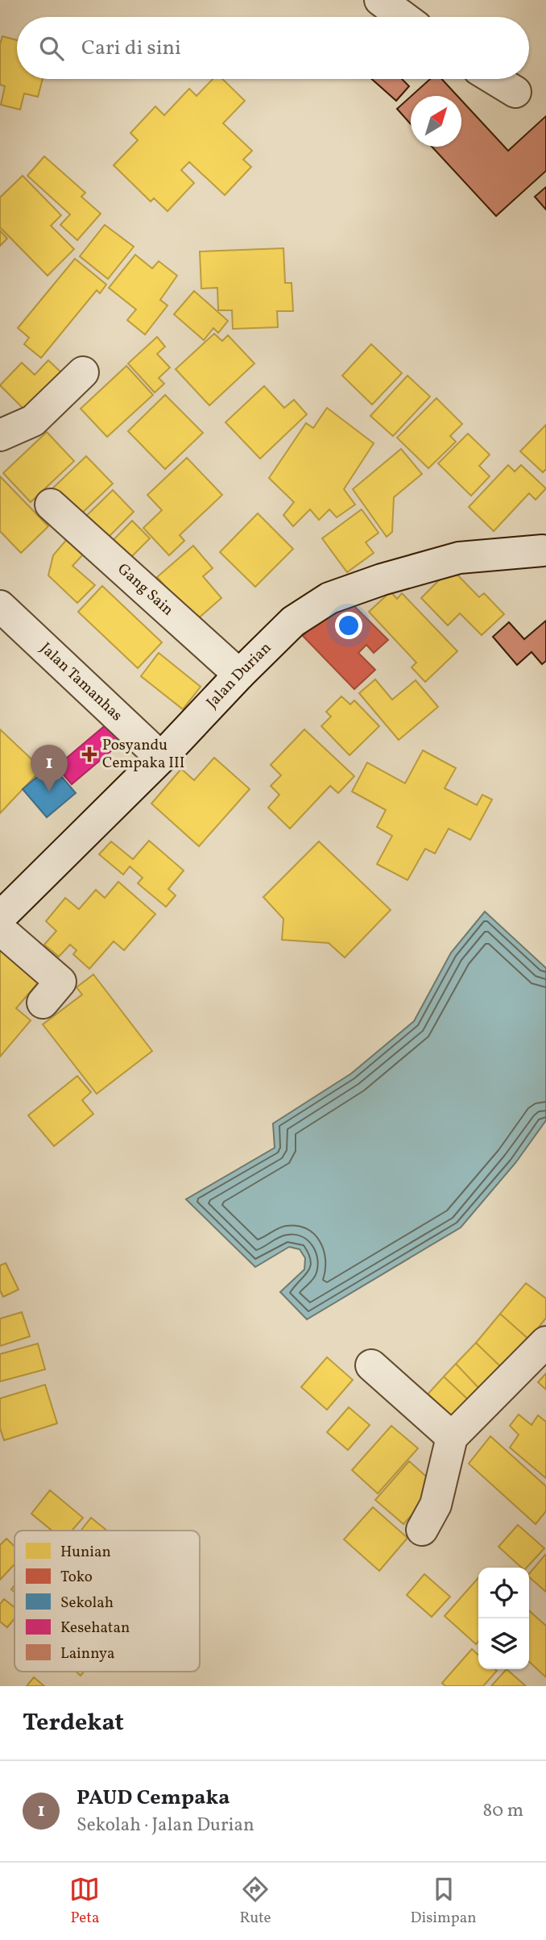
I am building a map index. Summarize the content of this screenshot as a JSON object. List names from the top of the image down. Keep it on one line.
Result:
{"streets":{"street":["Gang Sain","Jalan Durian","Jalan Tamanhas"]},"crossings":[["Gang Sain","Jalan Durian"],["Jalan Durian","Jalan Tamanhas"]],"places":{"health":["Posyandu Cempaka III"]},"legend":["Hunian","Toko","Sekolah","Kesehatan","Lainnya"],"north":"top right","page":{"search":"Cari di sini","pins":"1","heading":"Terdekat","list":[{"mark":"1","name":"PAUD Cempaka","note":"Sekolah · Jalan Durian","value":"80 m"}],"nav":["Peta","Rute","Disimpan"]}}
